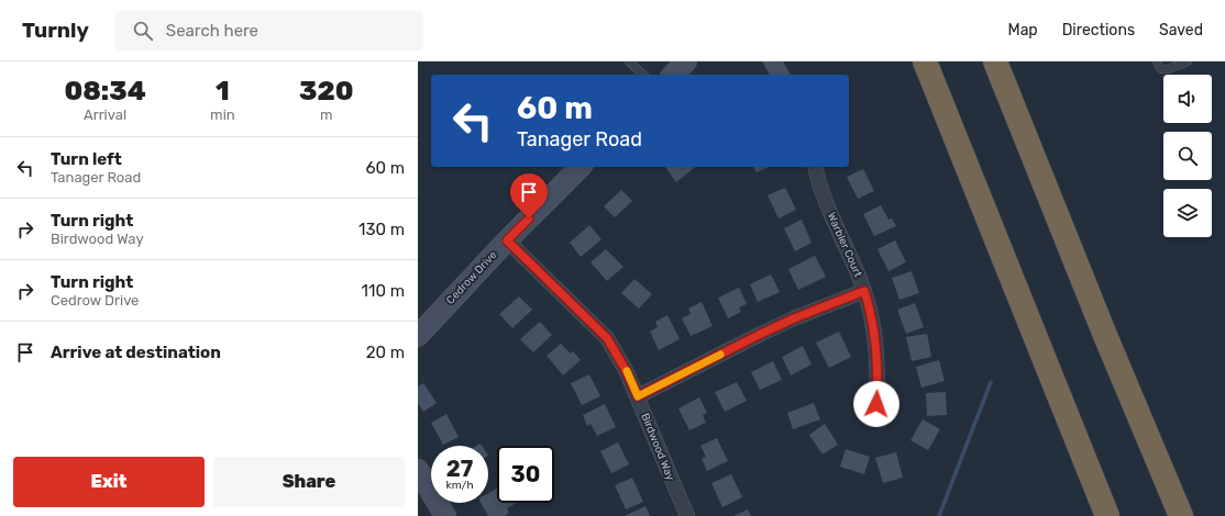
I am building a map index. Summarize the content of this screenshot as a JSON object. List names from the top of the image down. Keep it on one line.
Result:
{"streets":{"street":["Warbler Court","Cedrow Drive","Birdwood Way"]},"crossings":[["Cedrow Drive","Birdwood Way"]],"page":{"header":"Turnly","search":"Search here","nav":["Map","Directions","Saved"],"eta":["08:34","Arrival","1","min","320","m"],"turn":["60 m","Tanager Road"],"list":[{"name":"Turn left","note":"Tanager Road","value":"60 m"},{"name":"Turn right","note":"Birdwood Way","value":"130 m"},{"name":"Turn right","note":"Cedrow Drive","value":"110 m"},{"name":"Arrive at destination","value":"20 m"}],"speed":"27 km/h","limit":"30","buttons":["Exit","Share"]}}
